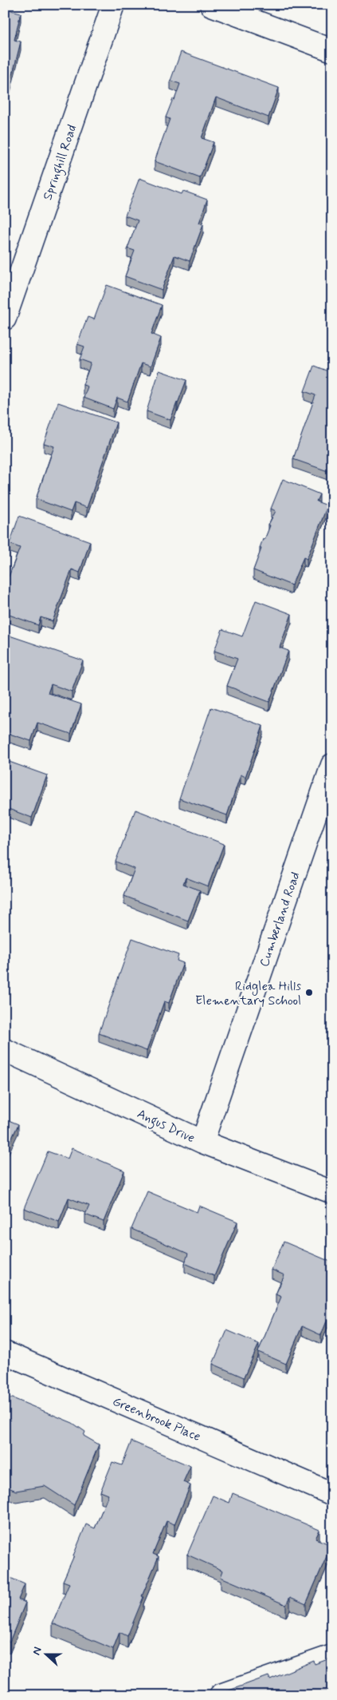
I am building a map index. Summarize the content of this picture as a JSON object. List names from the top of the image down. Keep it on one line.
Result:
{"streets":{"street":["Springhill Road","Cumberland Road","Angus Drive","Greenbrook Place"]},"crossings":[["Cumberland Road","Angus Drive"]],"places":["Ridglea Hills Elementary School"],"north":"left"}
